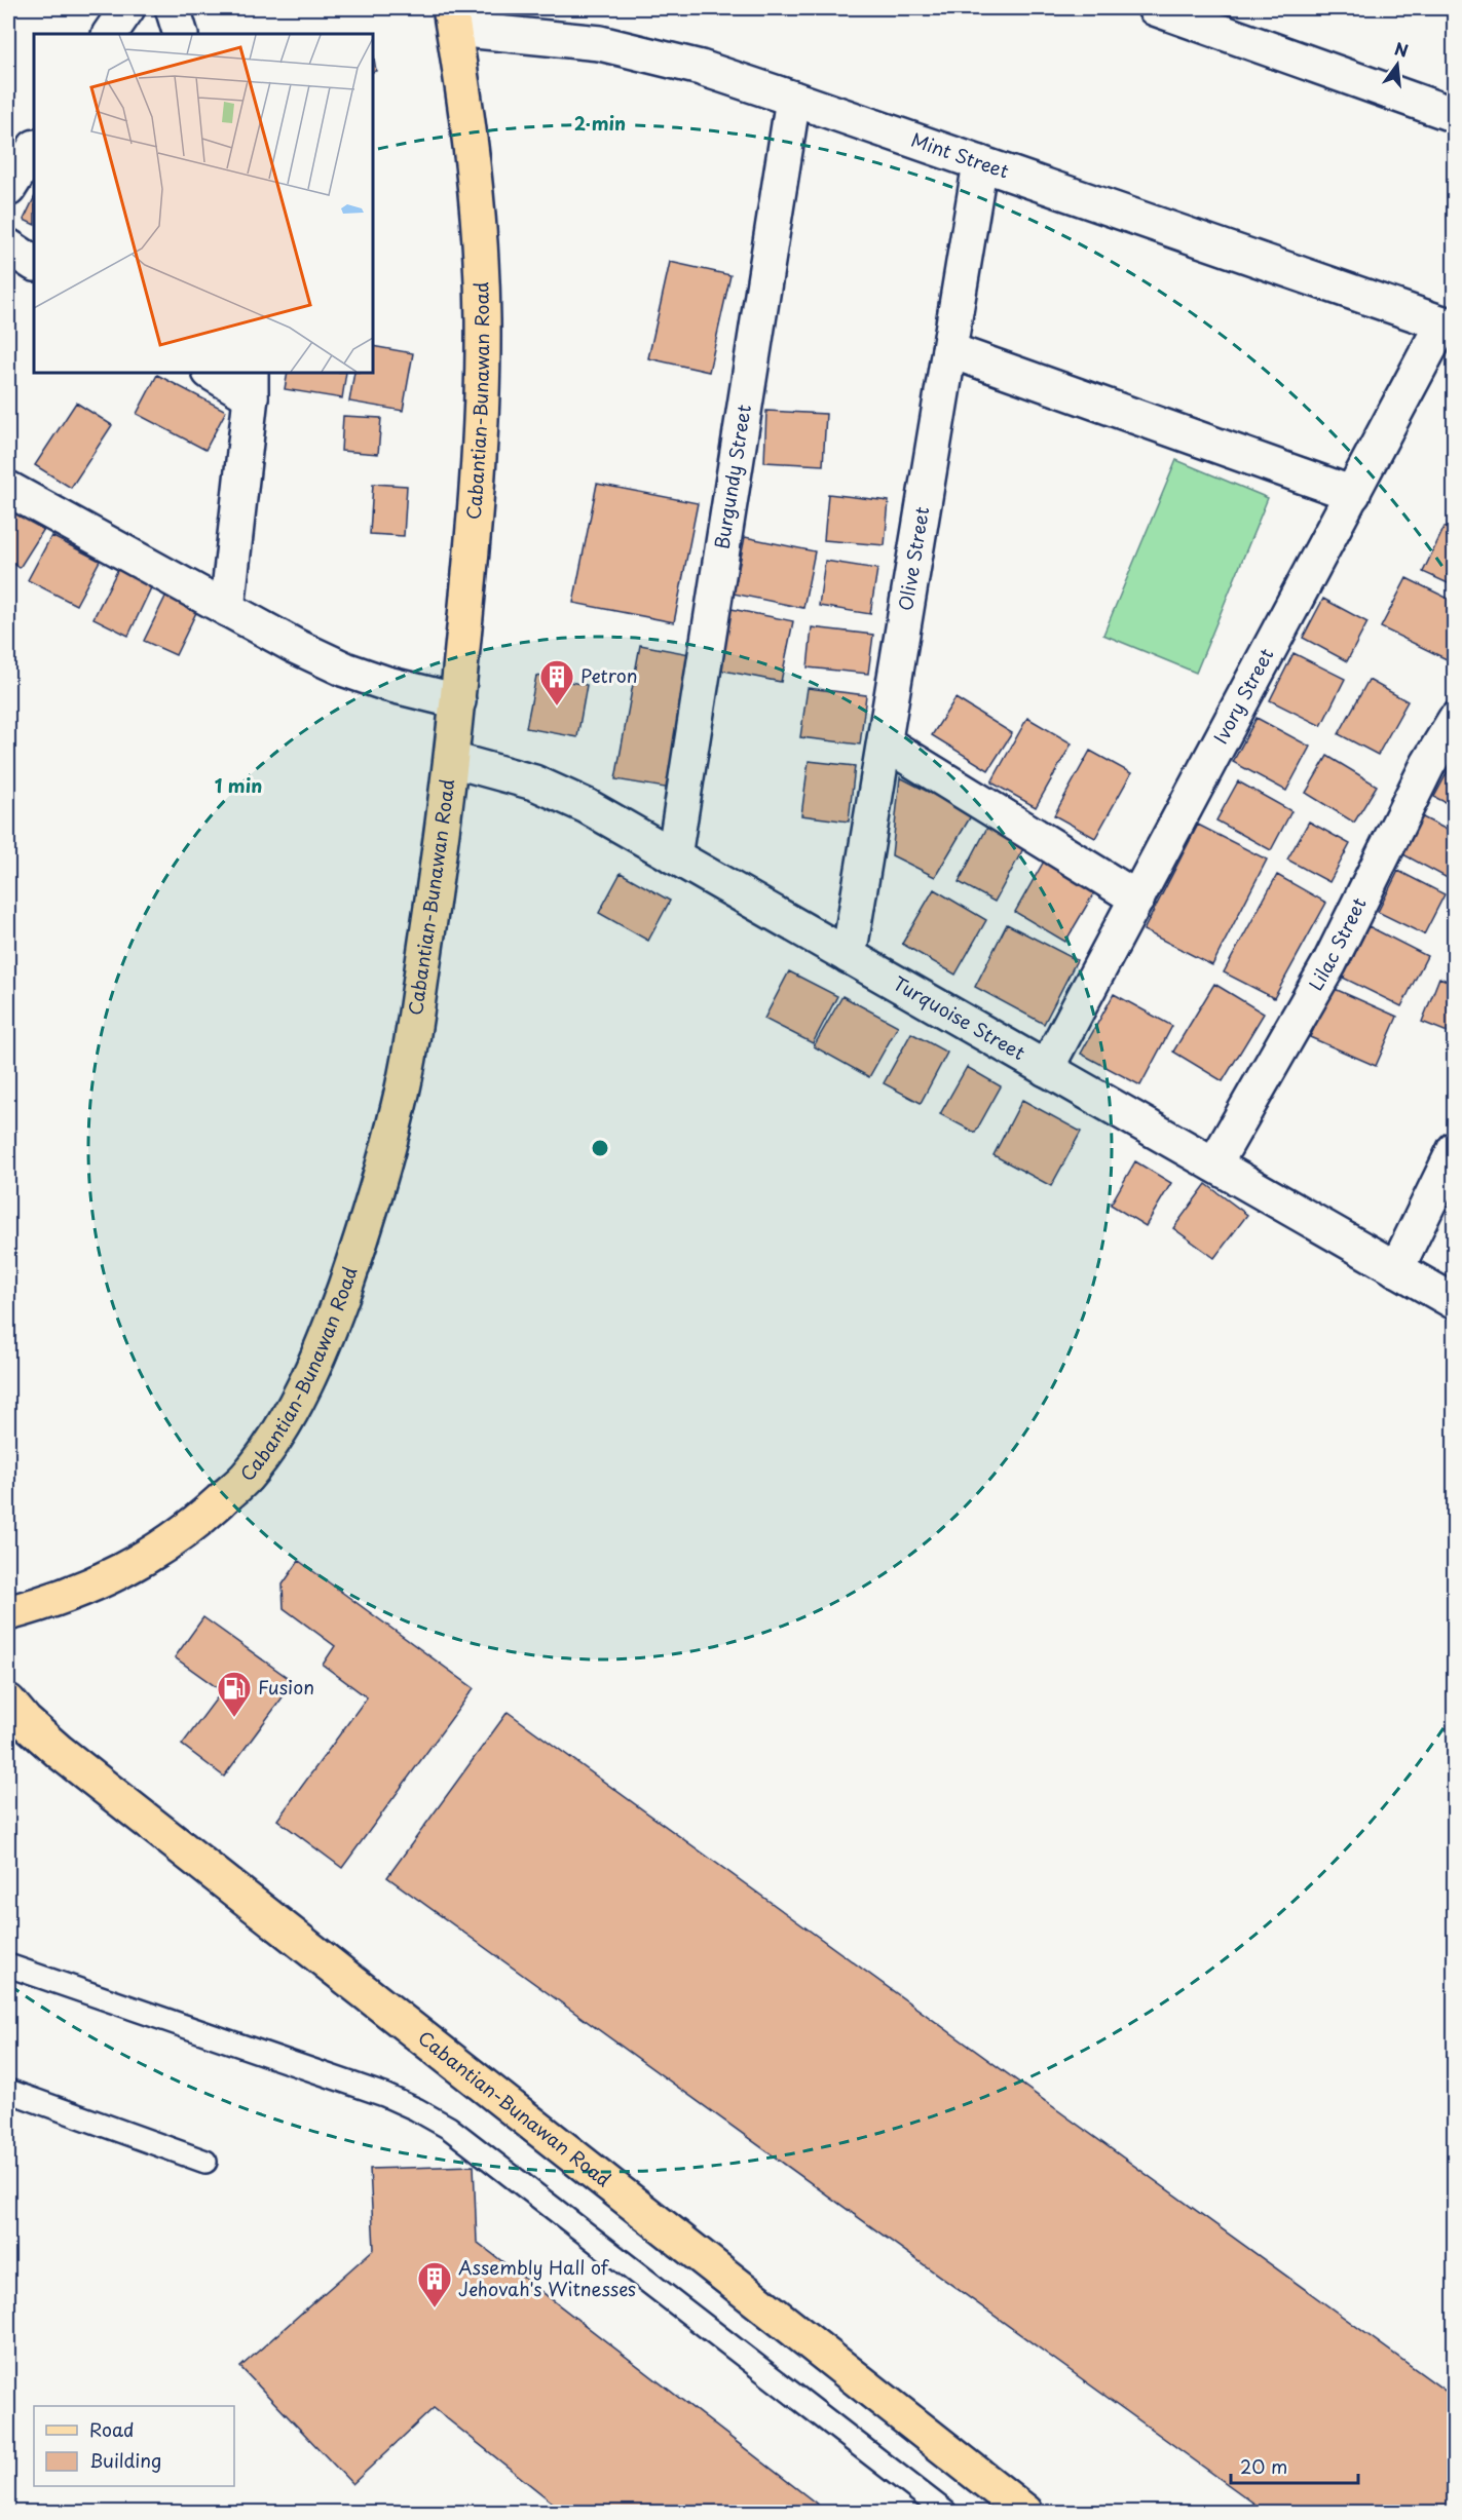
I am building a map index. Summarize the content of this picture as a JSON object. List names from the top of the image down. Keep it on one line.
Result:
{"streets":{"main road":["Cabantian-Bunawan Road"],"street":["Mint Street","Burgundy Street","Olive Street","Ivory Street","Lilac Street","Turquoise Street"]},"crossings":[["Mint Street","Cabantian-Bunawan Road"],["Mint Street","Burgundy Street"],["Mint Street","Olive Street"],["Mint Street","Ivory Street"],["Cabantian-Bunawan Road","Turquoise Street"],["Burgundy Street","Turquoise Street"],["Olive Street","Turquoise Street"],["Ivory Street","Turquoise Street"],["Lilac Street","Turquoise Street"]],"places":{"building":["Petron","Assembly Hall of Jehovah's Witnesses"],"fuel station":["Fusion"]},"legend":["Road","Building"],"scale_bar":"20 m","north":"top","rings":["2 min","1 min"]}
